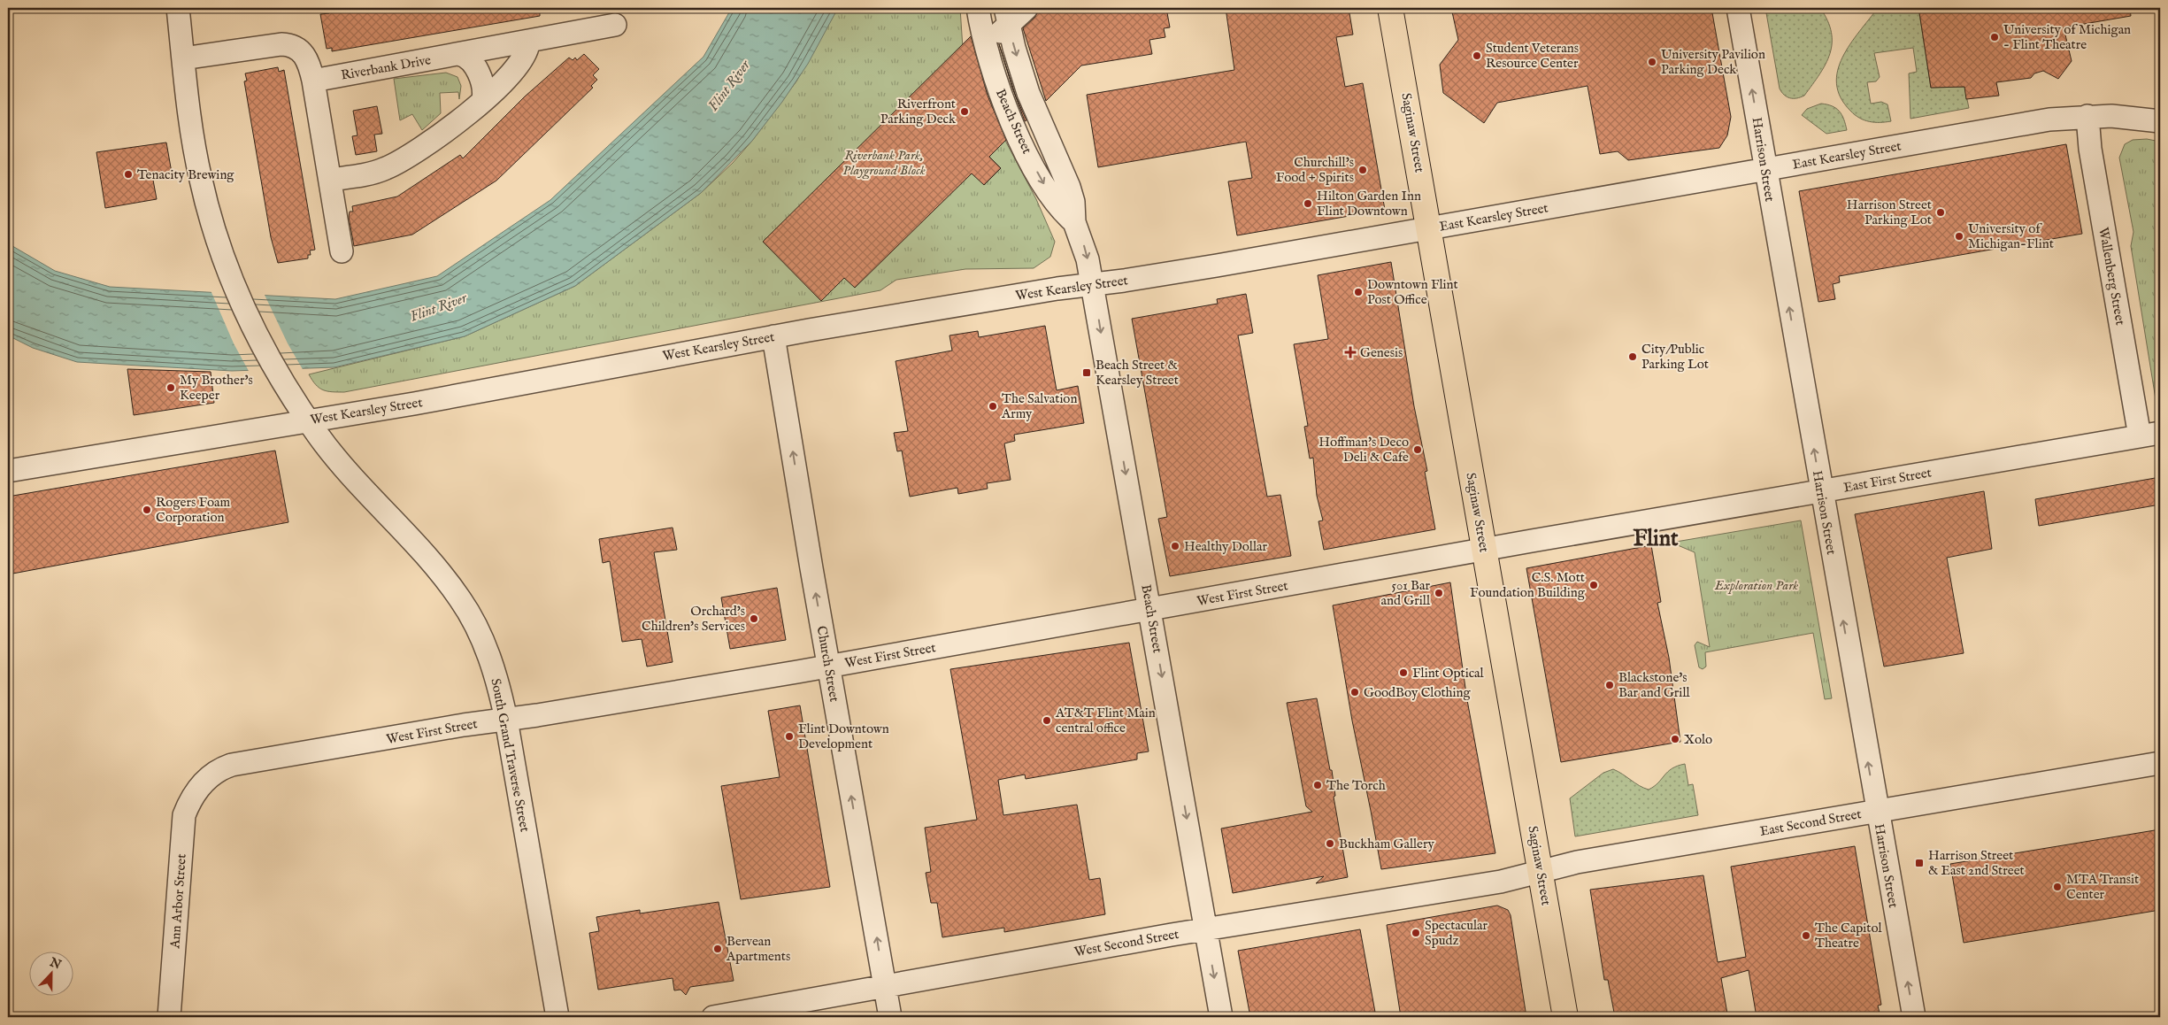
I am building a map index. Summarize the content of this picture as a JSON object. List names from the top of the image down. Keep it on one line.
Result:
{"streets":{"main road":["Saginaw Street"],"street":["Riverbank Drive","Beach Street","East Kearsley Street","Harrison Street","Wallenberg Street","West Kearsley Street","East First Street","West First Street","Church Street","South Grand Traverse Street","East Second Street","Ann Arbor Street","West Second Street"]},"crossings":[["Beach Street","West Kearsley Street"],["Beach Street","West First Street"],["Beach Street","West Second Street"],["Saginaw Street","East Kearsley Street"],["Saginaw Street","West Kearsley Street"],["Saginaw Street","East First Street"],["Saginaw Street","West First Street"],["Saginaw Street","East Second Street"],["Saginaw Street","West Second Street"],["East Kearsley Street","Harrison Street"],["East Kearsley Street","Wallenberg Street"],["East Kearsley Street","West Kearsley Street"],["Harrison Street","East First Street"],["Harrison Street","East Second Street"],["Wallenberg Street","East First Street"],["West Kearsley Street","Church Street"],["West Kearsley Street","South Grand Traverse Street"],["East First Street","West First Street"],["West First Street","Church Street"],["West First Street","South Grand Traverse Street"],["West First Street","Ann Arbor Street"],["Church Street","West Second Street"],["East Second Street","West Second Street"]],"one_way":["Beach Street","Harrison Street","Church Street"],"districts":["Flint"],"water":["Flint River"],"parks":["Riverbank Park, Playground Block","Exploration Park"],"places":{"other":["University of Michigan - Flint Theatre","Student Veterans Resource Center","University Pavilion Parking Deck","Riverfront Parking Deck","Churchill's Food + Spirits","Tenacity Brewing","Hilton Garden Inn Flint Downtown","Harrison Street Parking Lot","University of Michigan-Flint","Downtown Flint Post Office","City/Public Parking Lot","My Brother's Keeper","The Salvation Army","Hoffman's Deco Deli & Cafe","Rogers Foam Corporation","Healthy Dollar","C.S. Mott Foundation Building","501 Bar and Grill","Orchard's Children's Services","Flint Optical","Blackstone's Bar and Grill","GoodBoy Clothing","AT&T Flint Main central office","Flint Downtown Development","Xolo","The Torch","Buckham Gallery","MTA Transit Center","Spectacular Spudz","The Capitol Theatre","Bervean Apartments"],"health":["Genesis"],"transit":["Beach Street & Kearsley Street","Harrison Street & East 2nd Street"]},"north":"top"}
